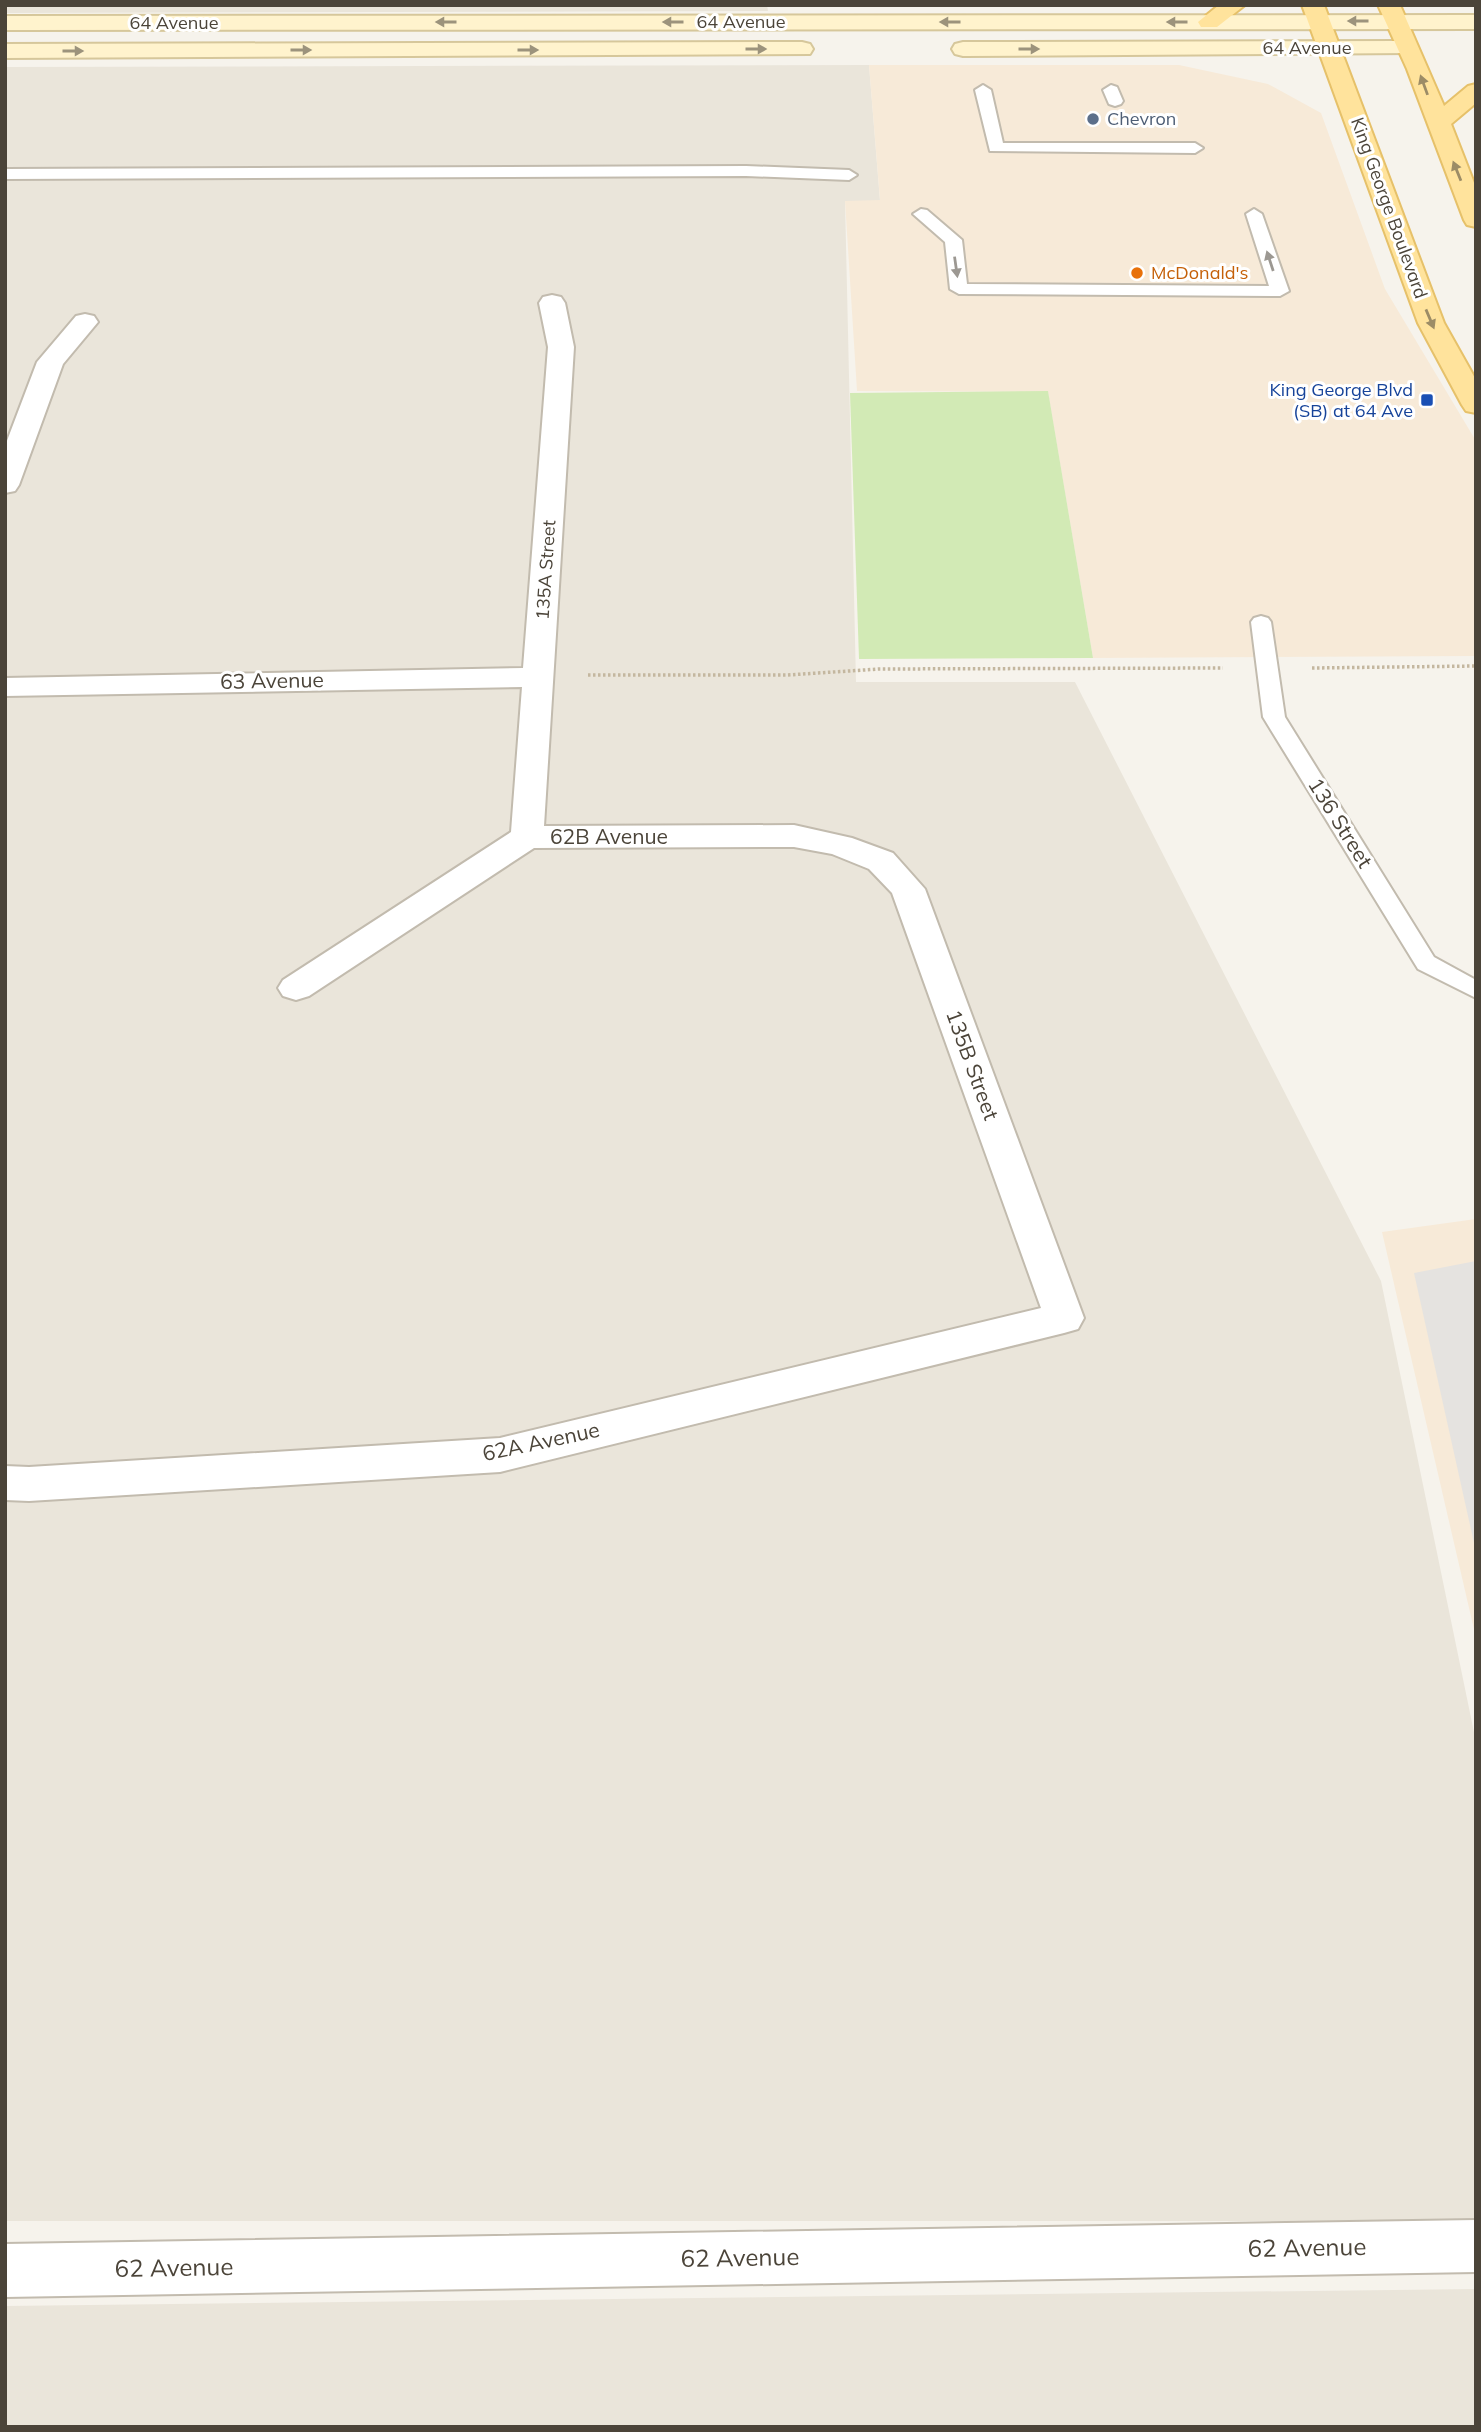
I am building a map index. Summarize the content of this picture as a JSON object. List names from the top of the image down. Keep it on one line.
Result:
{"streets":{"main road":["64 Avenue","King George Boulevard"],"street":["135A Street","63 Avenue","62B Avenue","135B Street","62A Avenue","62 Avenue"],"lane":["136 Street"]},"crossings":[["64 Avenue","King George Boulevard"],["135A Street","63 Avenue"],["135A Street","62B Avenue"],["62B Avenue","135B Street"],["135B Street","62A Avenue"]],"places":{"other":["Chevron","McDonald's"],"transit":["King George Blvd (SB) at 64 Ave"]}}
